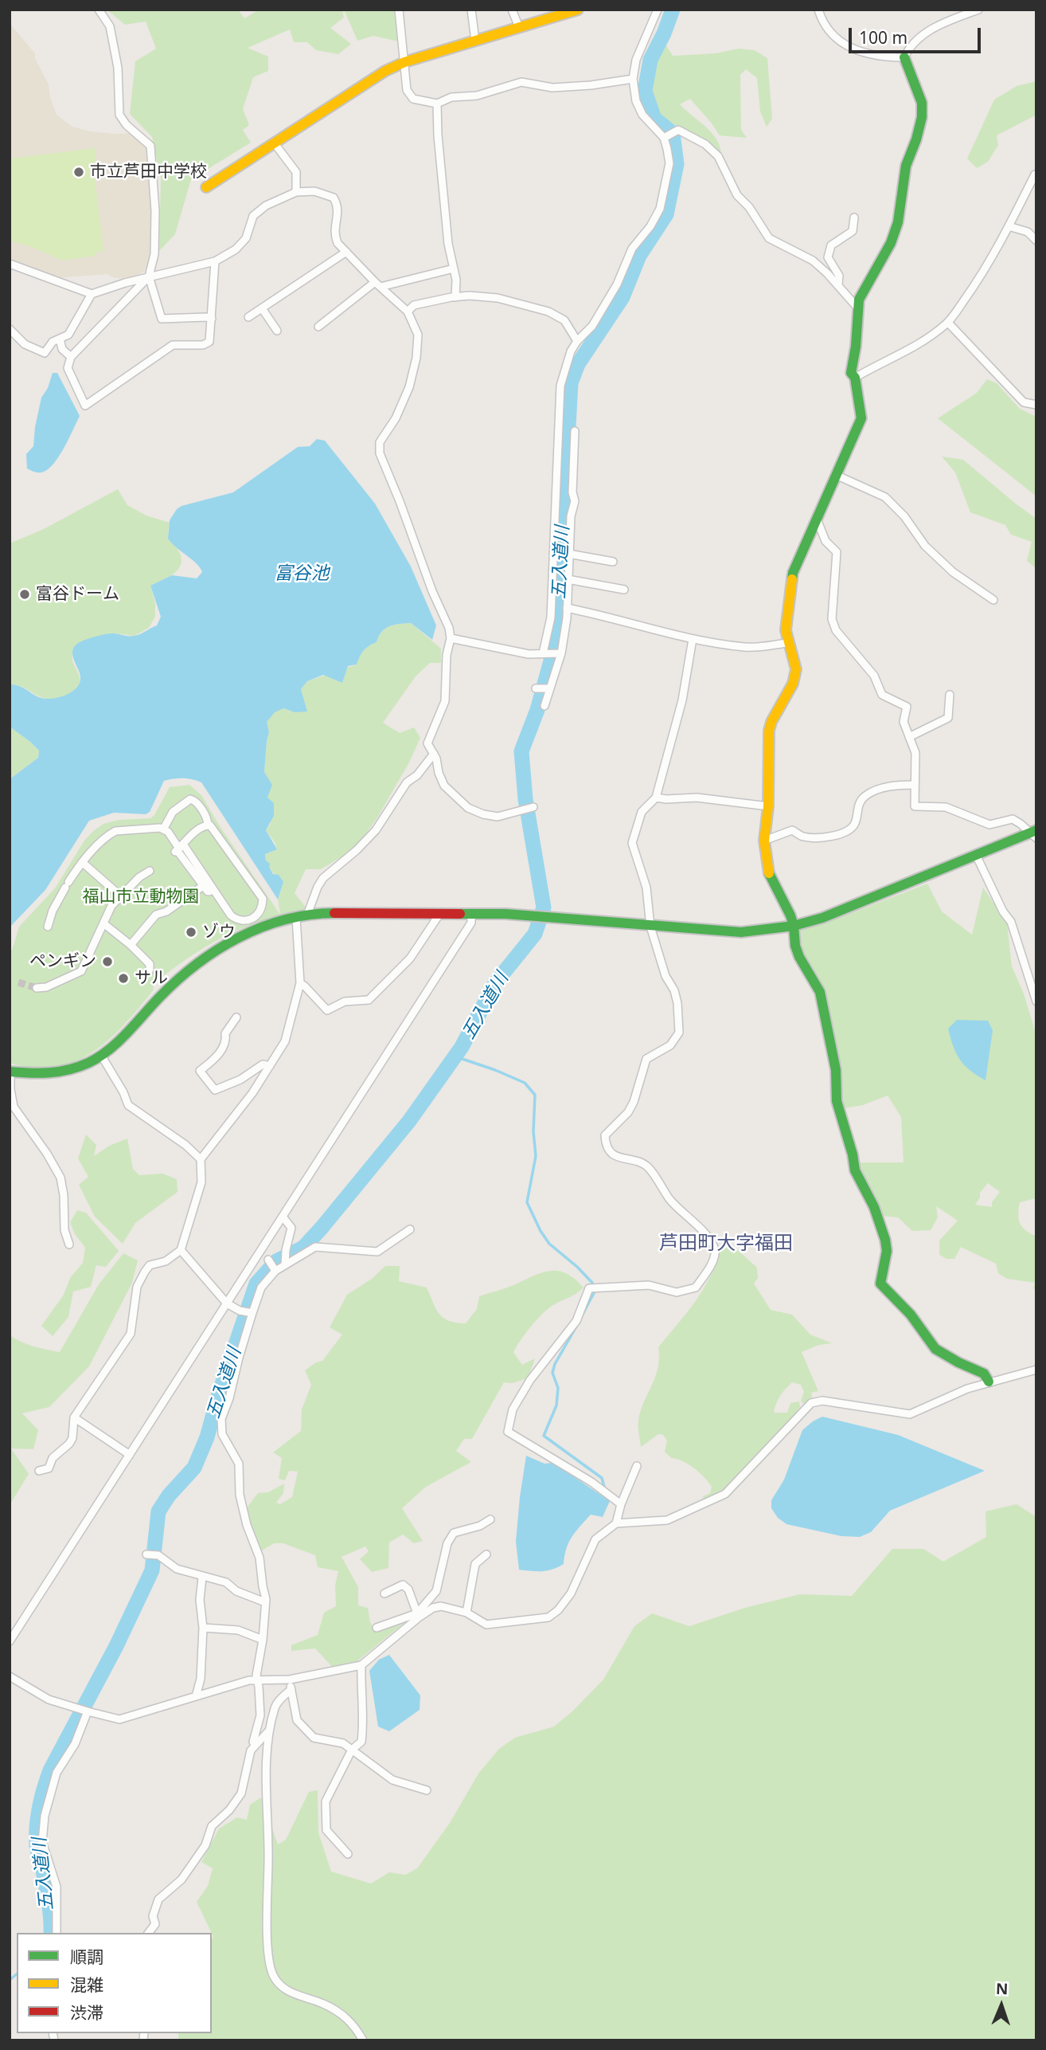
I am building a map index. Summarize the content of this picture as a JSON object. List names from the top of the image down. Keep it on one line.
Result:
{"districts":["芦田町大字福田"],"water":["五入道川","富谷池"],"parks":["福山市立動物園"],"places":["市立芦田中学校","富谷ドーム","ゾウ","ペンギン","サル"],"legend":["順調","混雑","渋滞"],"scale_bar":"100 m","north":"top"}
